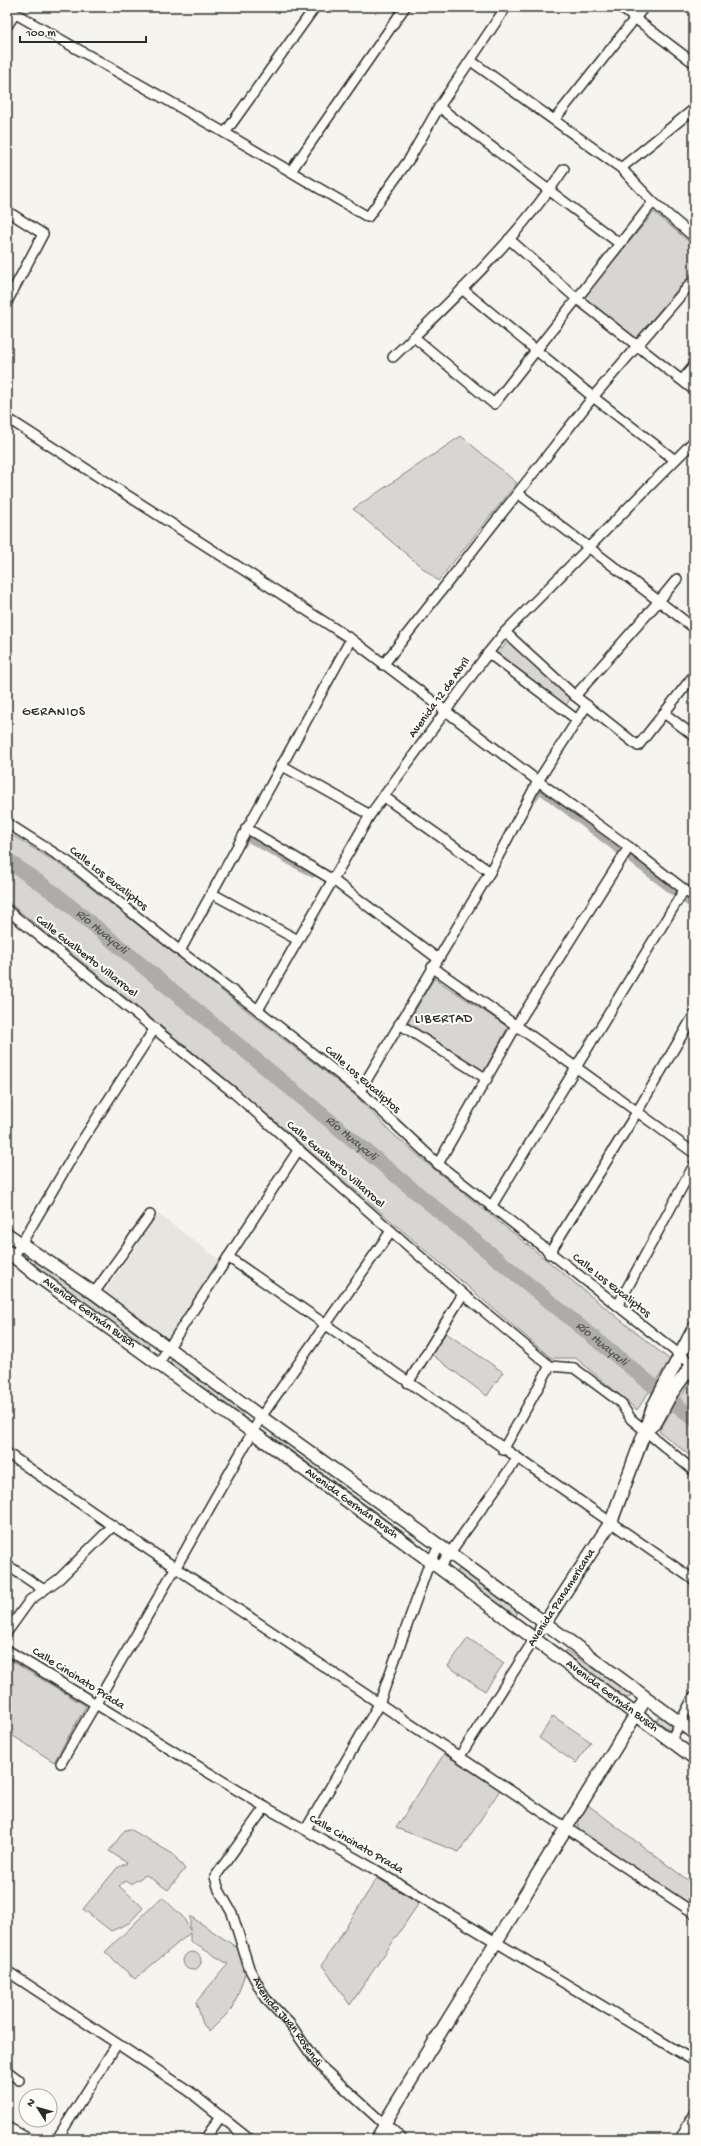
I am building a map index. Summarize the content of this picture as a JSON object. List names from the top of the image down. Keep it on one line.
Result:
{"streets":{"main road":["Avenida Germán Busch","Avenida Panamericana","Avenida Juan Rosendi"],"street":["Avenida 12 de Abril","Calle Los Eucaliptos","Calle Gualberto Villarroel","Calle Cincinato Prada"]},"crossings":[["Avenida 12 de Abril","Calle Los Eucaliptos"],["Calle Los Eucaliptos","Avenida Panamericana"],["Avenida Germán Busch","Avenida Panamericana"],["Calle Cincinato Prada","Avenida Juan Rosendi"]],"districts":["GERANIOS","LIBERTAD"],"water":["Río Huayculi"],"scale_bar":"100 m","north":"top left"}
